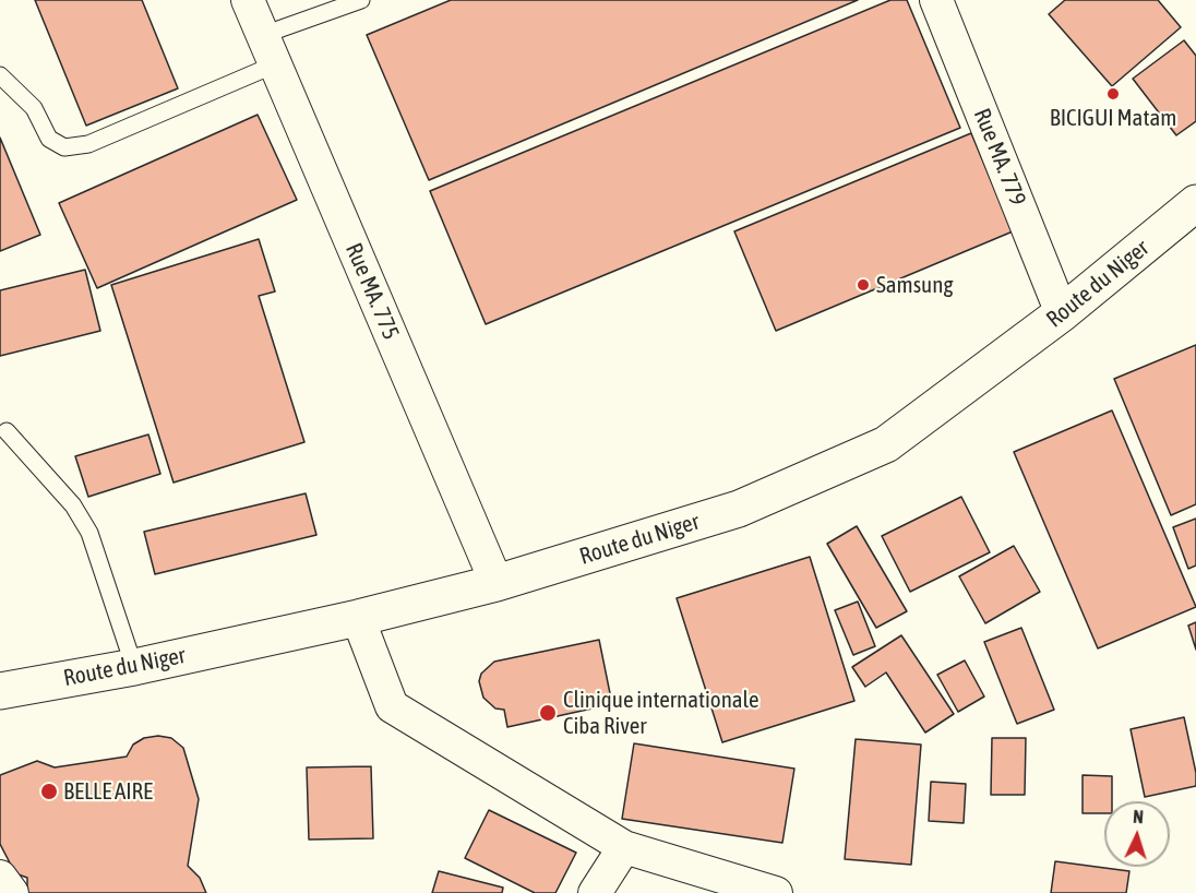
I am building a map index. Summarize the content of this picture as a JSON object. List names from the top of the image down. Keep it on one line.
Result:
{"streets":{"main road":["Route du Niger"],"street":["Rue MA. 779","Rue MA. 775"]},"crossings":[["Rue MA. 779","Route du Niger"],["Route du Niger","Rue MA. 775"]],"places":["BICIGUI Matam","Samsung","Clinique internationale Ciba River","BELLE AIRE"],"north":"top"}
